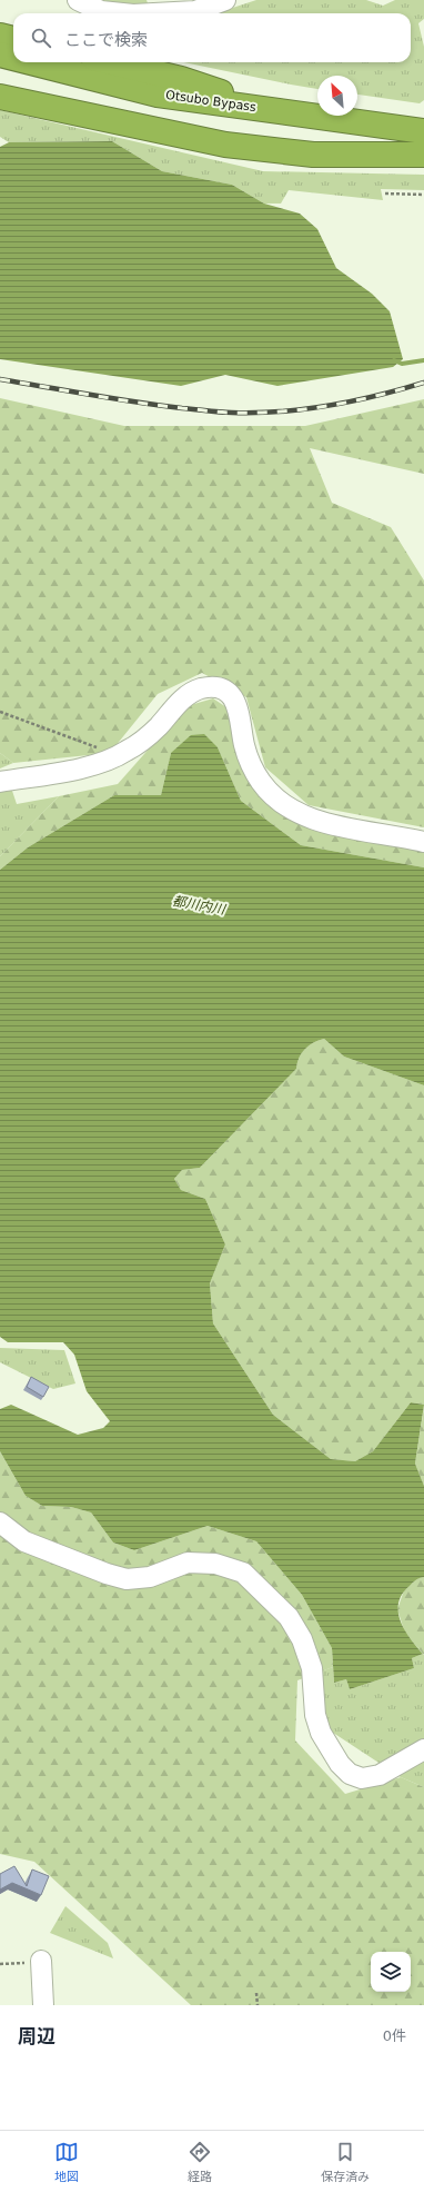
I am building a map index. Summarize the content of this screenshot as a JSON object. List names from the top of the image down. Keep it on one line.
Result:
{"streets":{"highway":["Otsubo Bypass"]},"water":["都川内川"],"north":"top left","page":{"search":"ここで検索","heading":["周辺","0件"],"nav":["地図","経路","保存済み"]}}
